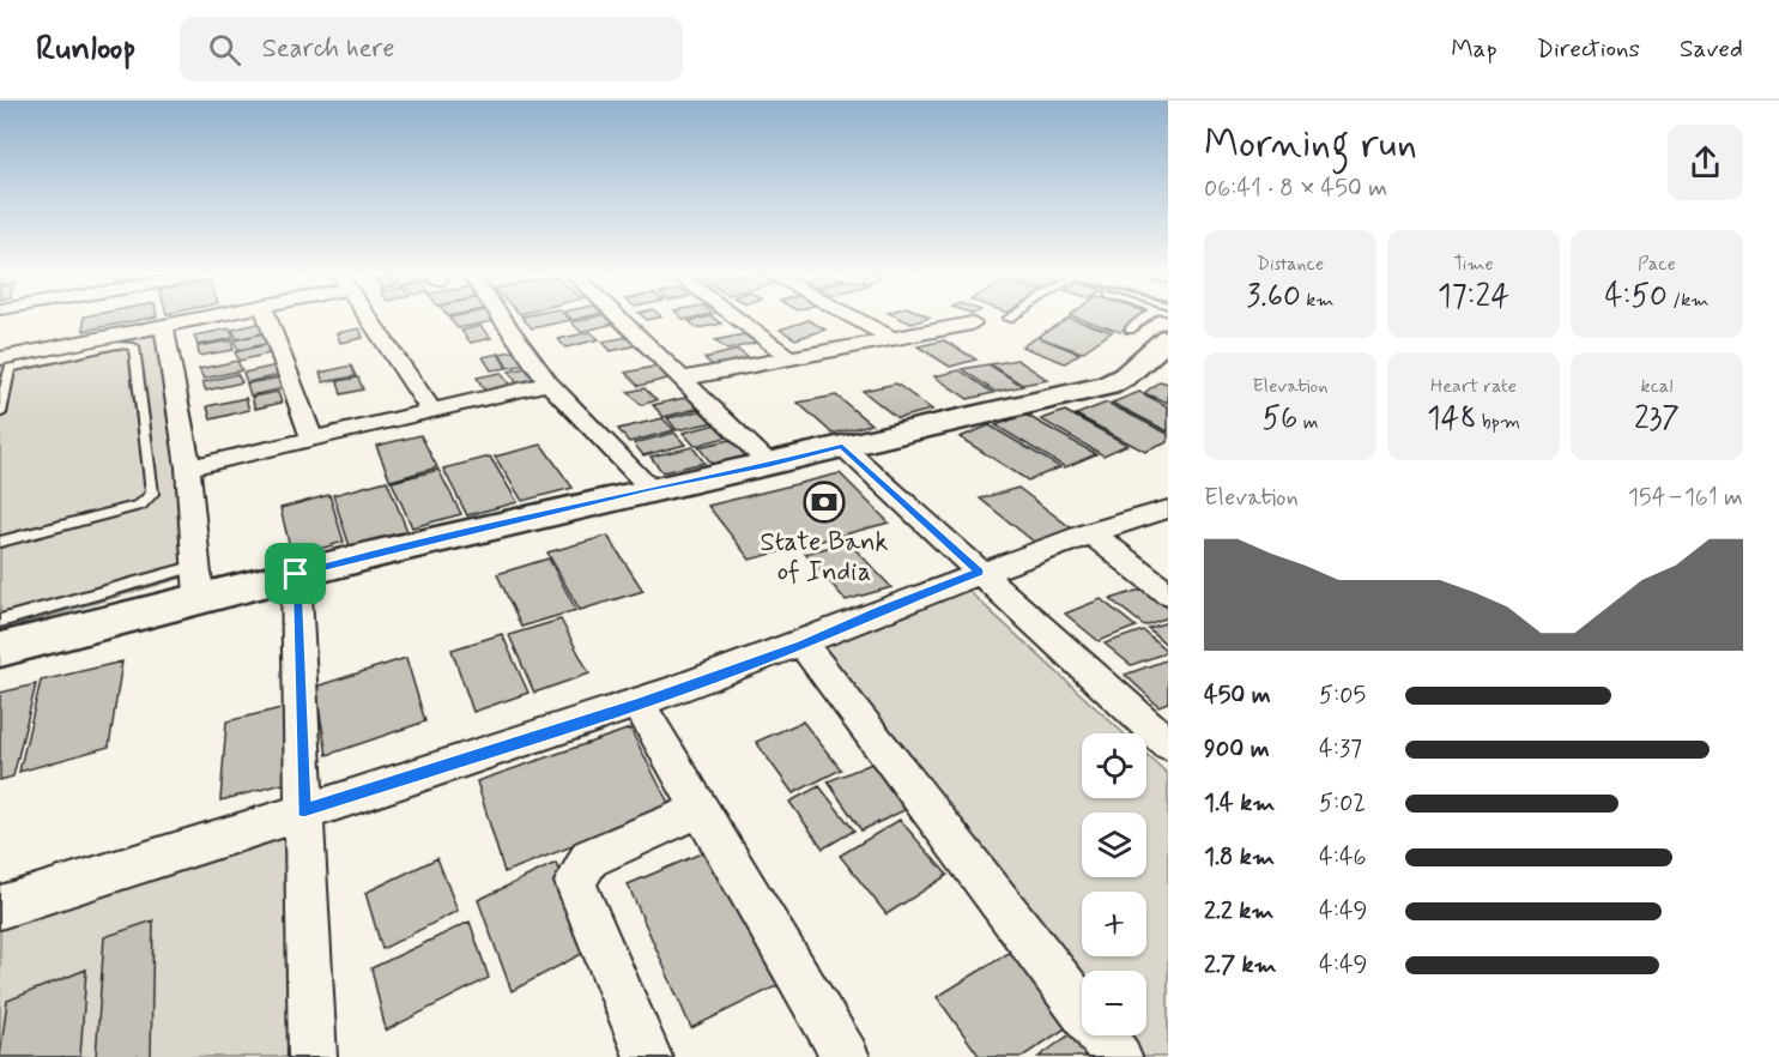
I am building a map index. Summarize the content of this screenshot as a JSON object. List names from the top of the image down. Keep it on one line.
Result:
{"places":{"bank":["State Bank of India"]},"page":{"header":"Runloop","search":"Search here","nav":["Map","Directions","Saved"],"heading":["Morning run","06:41 · 8 × 450 m"],"stats":[["Distance","3.60 km"],["Time","17:24"],["Pace","4:50 /km"],["Elevation","56 m"],["Heart rate","148 bpm"],["kcal","237"]],"chart":["Elevation","154–161 m"],"list":[{"name":"450 m","note":"5:05"},{"name":"900 m","note":"4:37"},{"name":"1.4 km","note":"5:02"},{"name":"1.8 km","note":"4:46"},{"name":"2.2 km","note":"4:49"},{"name":"2.7 km","note":"4:49"}],"map_buttons":["+","−"]}}
